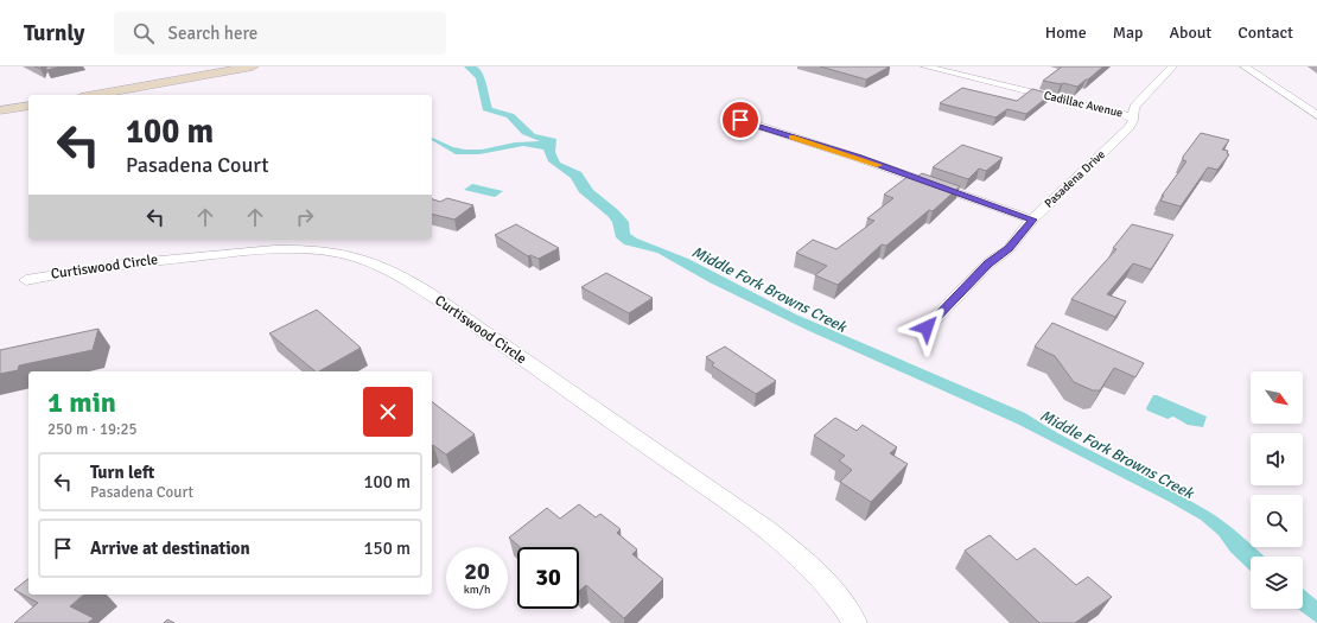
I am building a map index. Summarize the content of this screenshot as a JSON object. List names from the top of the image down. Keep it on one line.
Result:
{"streets":{"street":["Cadillac Avenue","Pasadena Drive","Curtiswood Circle"]},"crossings":[["Cadillac Avenue","Pasadena Drive"]],"water":["Middle Fork Browns Creek"],"north":"bottom right","page":{"header":"Turnly","search":"Search here","nav":["Home","Map","About","Contact"],"turn":["100 m","Pasadena Court"],"heading":["1 min","250 m · 19:25"],"list":[{"name":"Turn left","note":"Pasadena Court","value":"100 m"},{"name":"Arrive at destination","value":"150 m"}],"speed":"20 km/h","limit":"30"}}
